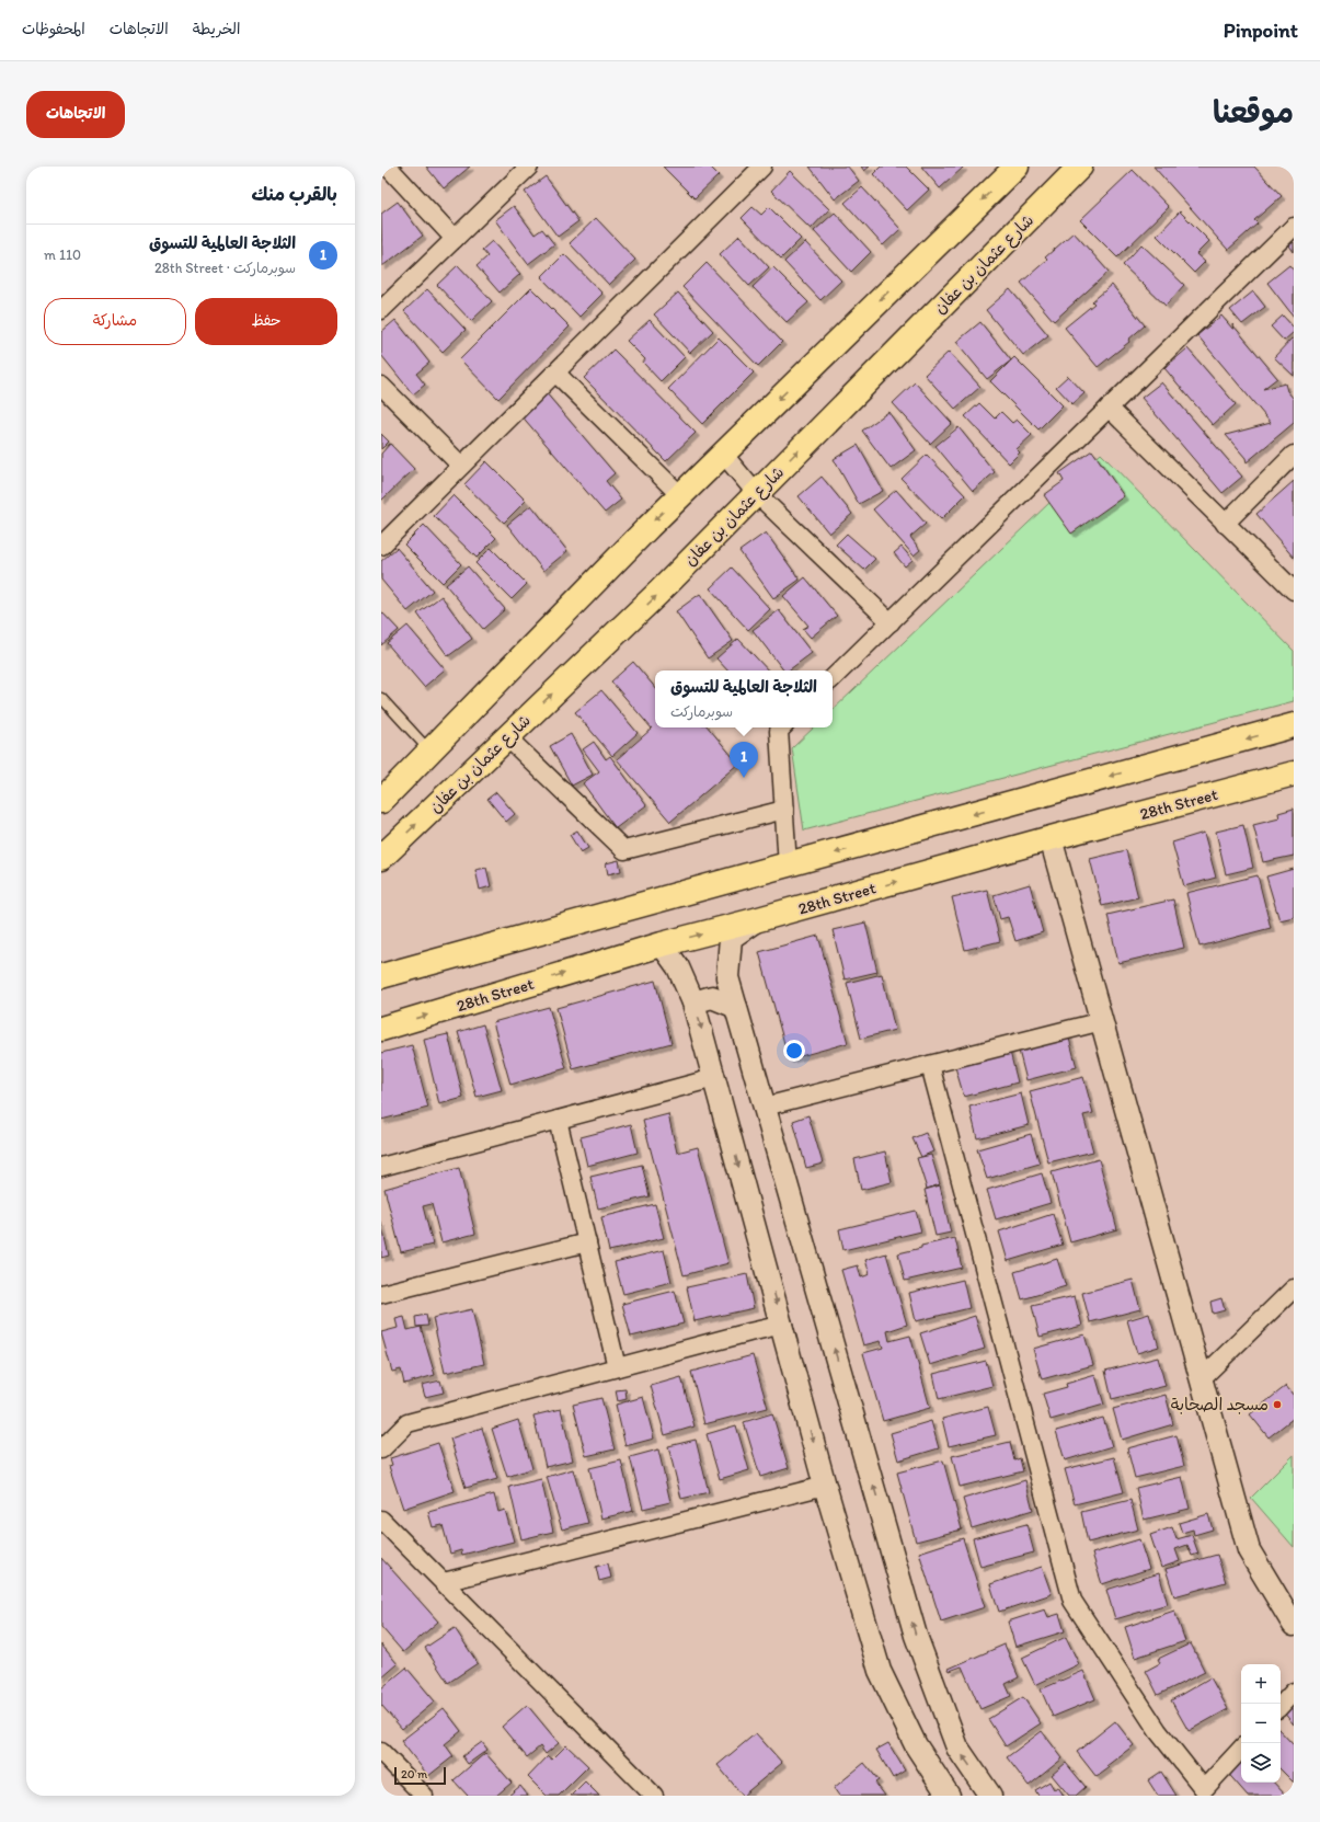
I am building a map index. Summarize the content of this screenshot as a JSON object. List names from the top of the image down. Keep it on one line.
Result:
{"streets":{"main road":["شارع عثمان بن عفان","28th Street"]},"places":["مسجد الصحابة"],"scale_bar":"20 m","page":{"header":"Pinpoint","nav":["الخريطة","الاتجاهات","المحفوظات"],"title":"موقعنا","buttons":["الاتجاهات",["حفظ","مشاركة"]],"heading":"بالقرب منك","list":[{"mark":"1","name":"الثلاجة العالمية للتسوق","note":"سوبرماركت · 28th Street","value":"110 m"}],"popup":["الثلاجة العالمية للتسوق","سوبرماركت"],"pins":"1","map_buttons":["+","−"],"scale":"20 m"}}
